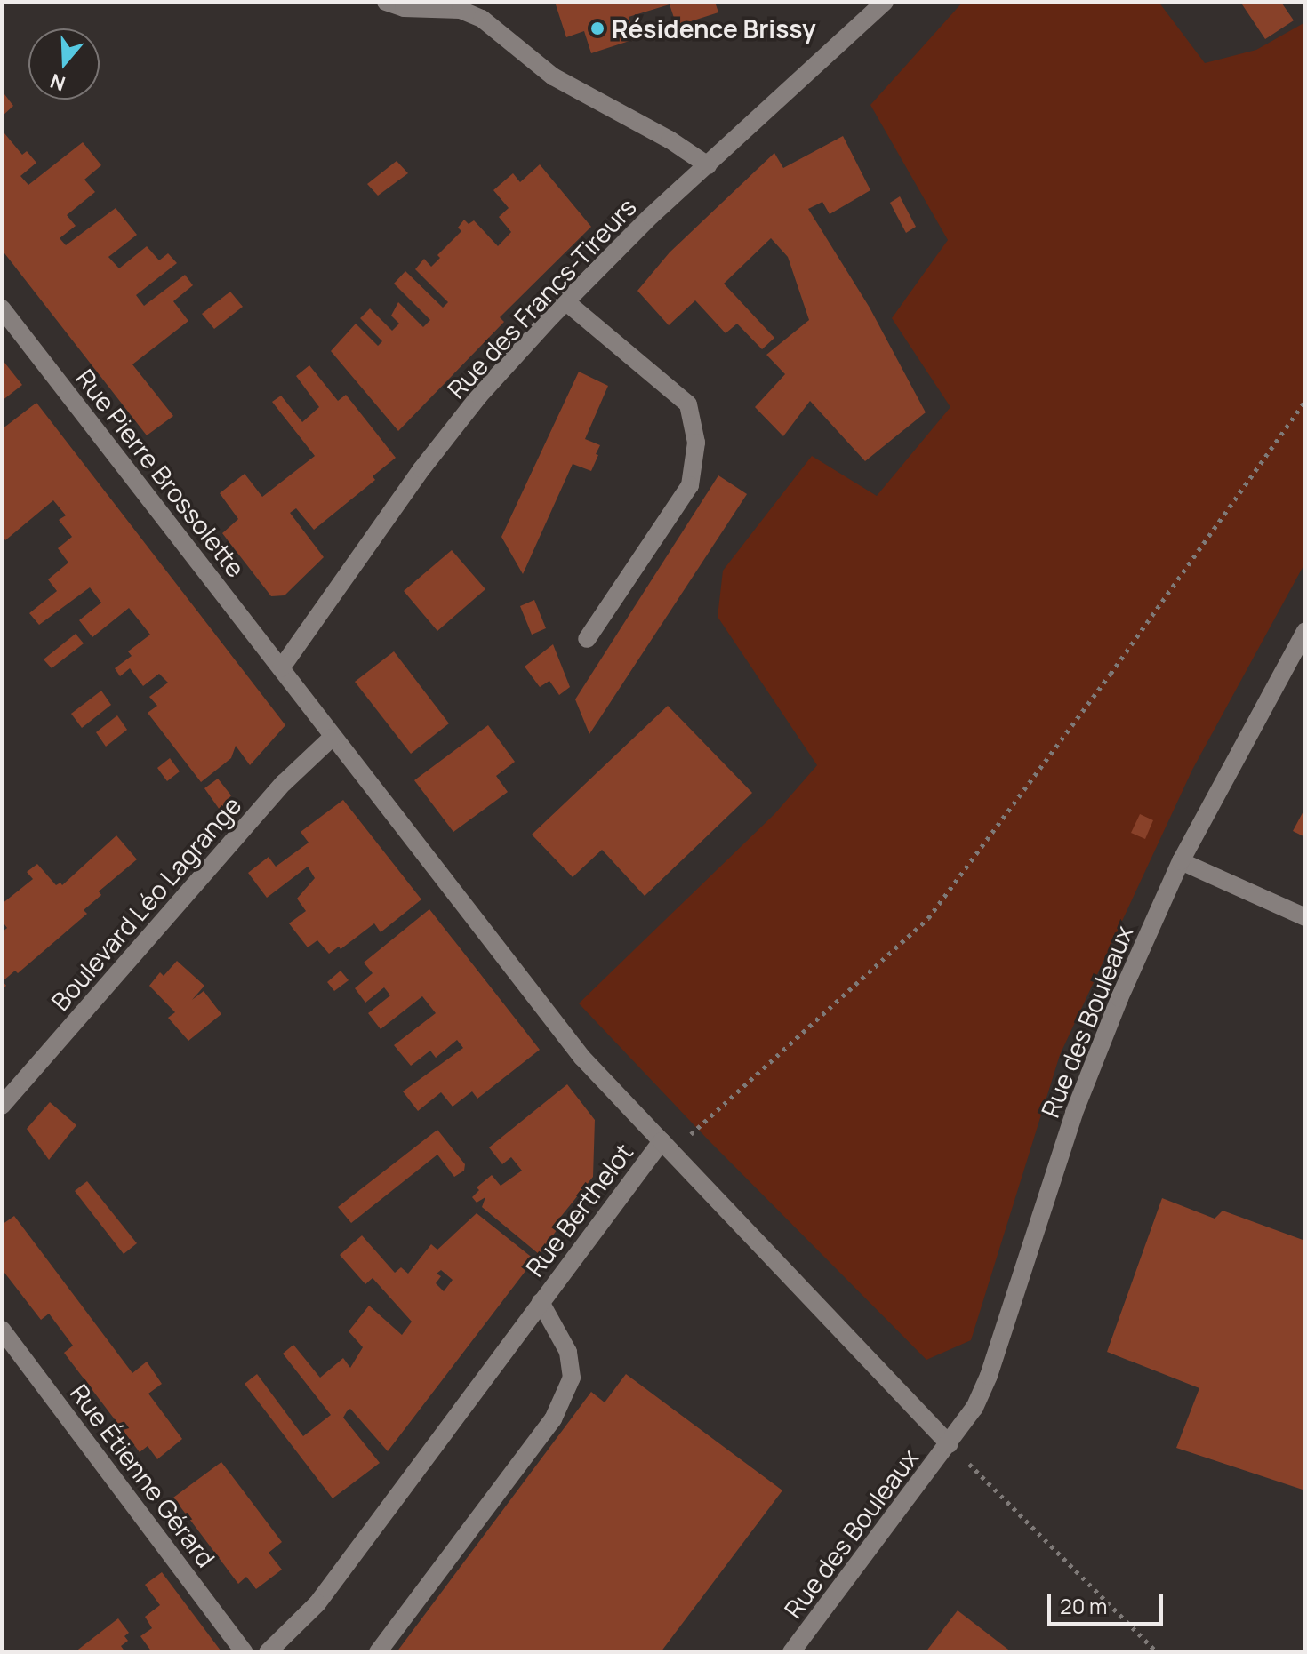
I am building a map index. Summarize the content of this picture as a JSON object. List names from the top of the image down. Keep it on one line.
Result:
{"streets":{"street":["Rue des Francs-Tireurs","Rue Pierre Brossolette","Boulevard Léo Lagrange","Rue des Bouleaux","Rue Berthelot","Rue Étienne Gérard"]},"crossings":[["Rue des Francs-Tireurs","Rue Pierre Brossolette"],["Rue des Francs-Tireurs","Rue Berthelot"],["Rue Pierre Brossolette","Rue Berthelot"],["Boulevard Léo Lagrange","Rue Berthelot"],["Rue des Bouleaux","Rue Berthelot"]],"places":["Résidence Brissy"],"scale_bar":"20 m","north":"bottom"}
